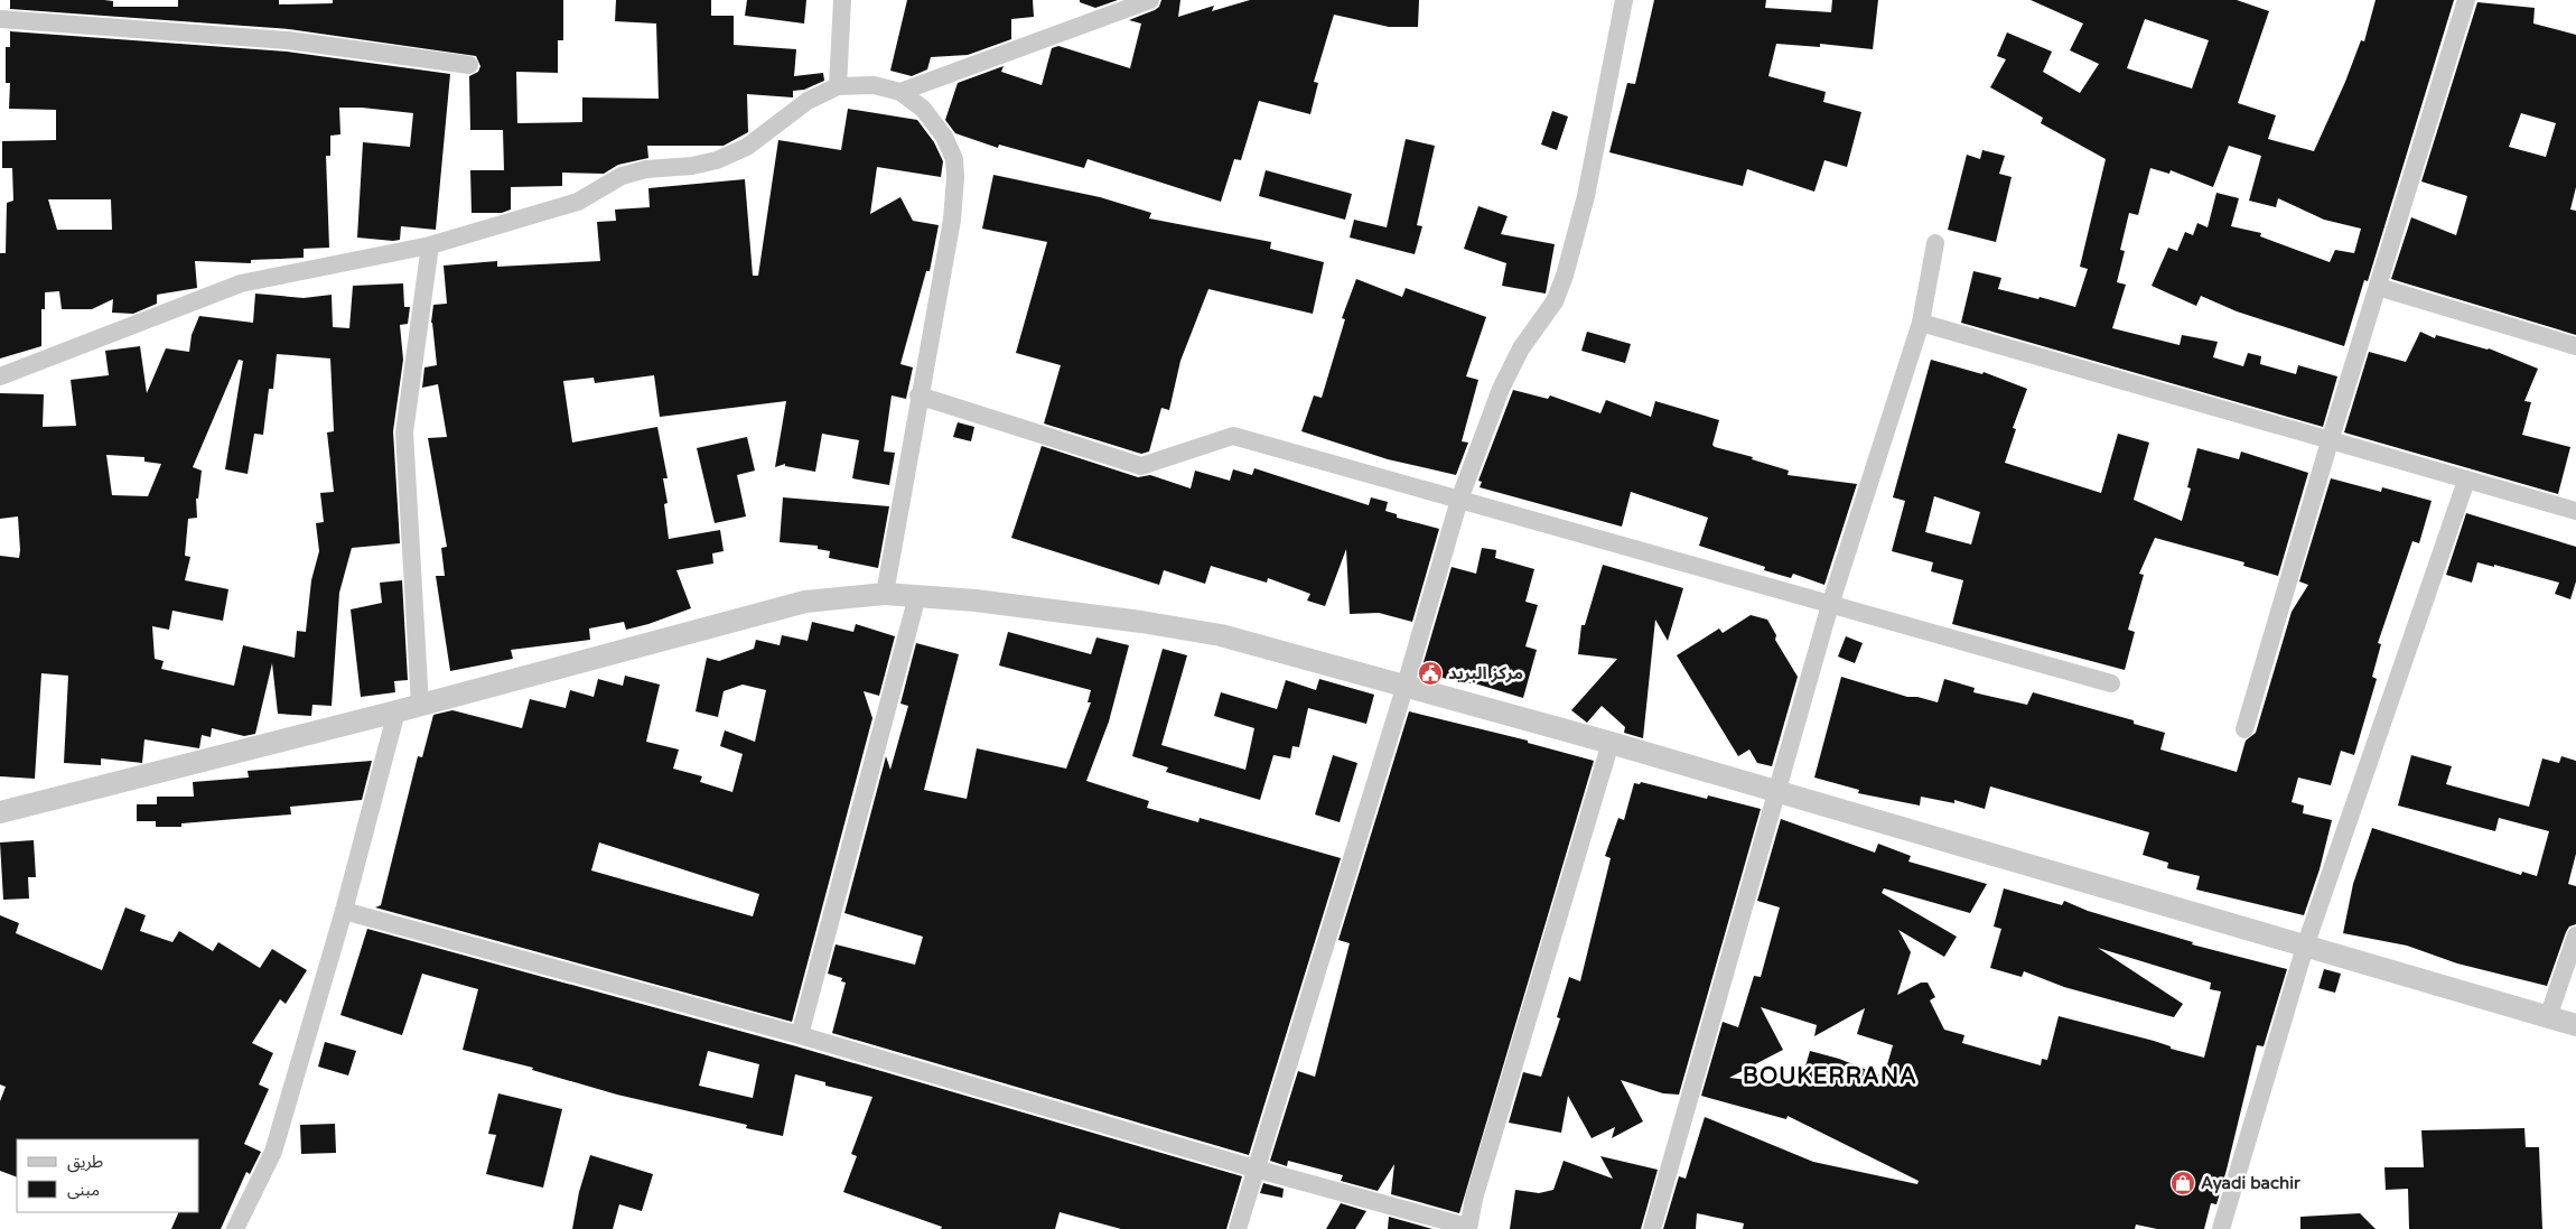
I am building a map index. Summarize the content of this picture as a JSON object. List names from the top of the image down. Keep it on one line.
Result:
{"districts":["BOUKERRANA"],"places":{"public building":["مركز البريد"],"shop":["Ayadi bachir"]},"legend":["طريق","مبنى"]}
